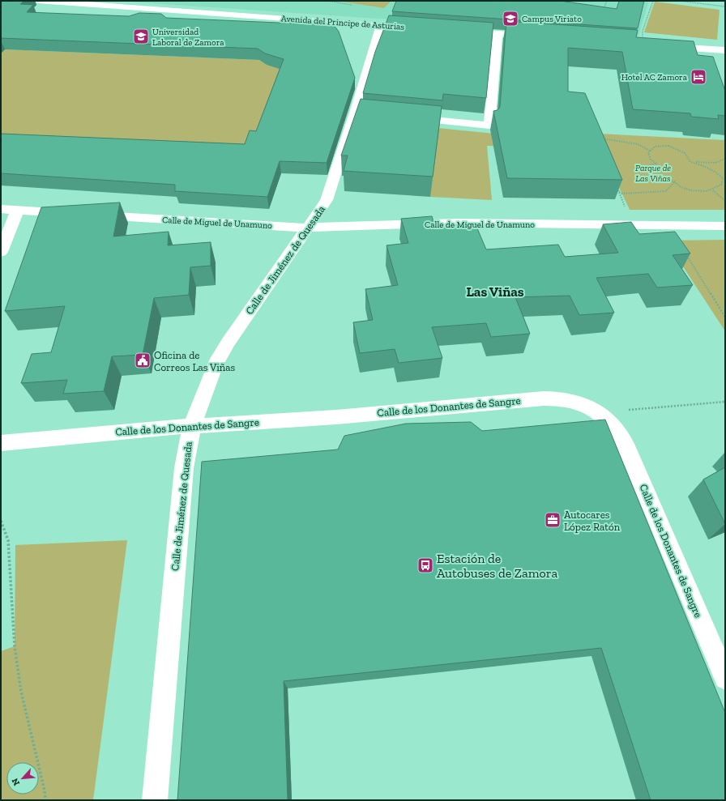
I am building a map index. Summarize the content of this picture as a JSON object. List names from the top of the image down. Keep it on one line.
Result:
{"streets":{"street":["Avenida del Príncipe de Asturias","Calle de Miguel de Unamuno","Calle de Jiménez de Quesada","Calle de los Donantes de Sangre"]},"crossings":[["Avenida del Príncipe de Asturias","Calle de Jiménez de Quesada"],["Calle de Miguel de Unamuno","Calle de Jiménez de Quesada"],["Calle de Jiménez de Quesada","Calle de los Donantes de Sangre"]],"districts":["Las Viñas"],"parks":["Parque de Las Viñas"],"places":{"school or university":["Campus Viriato","Universidad Laboral de Zamora"],"hotel":["Hotel AC Zamora"],"public building":["Oficina de Correos Las Viñas"],"office":["Autocares López Ratón"],"bus stop":["Estación de Autobuses de Zamora"]},"north":"bottom left"}
